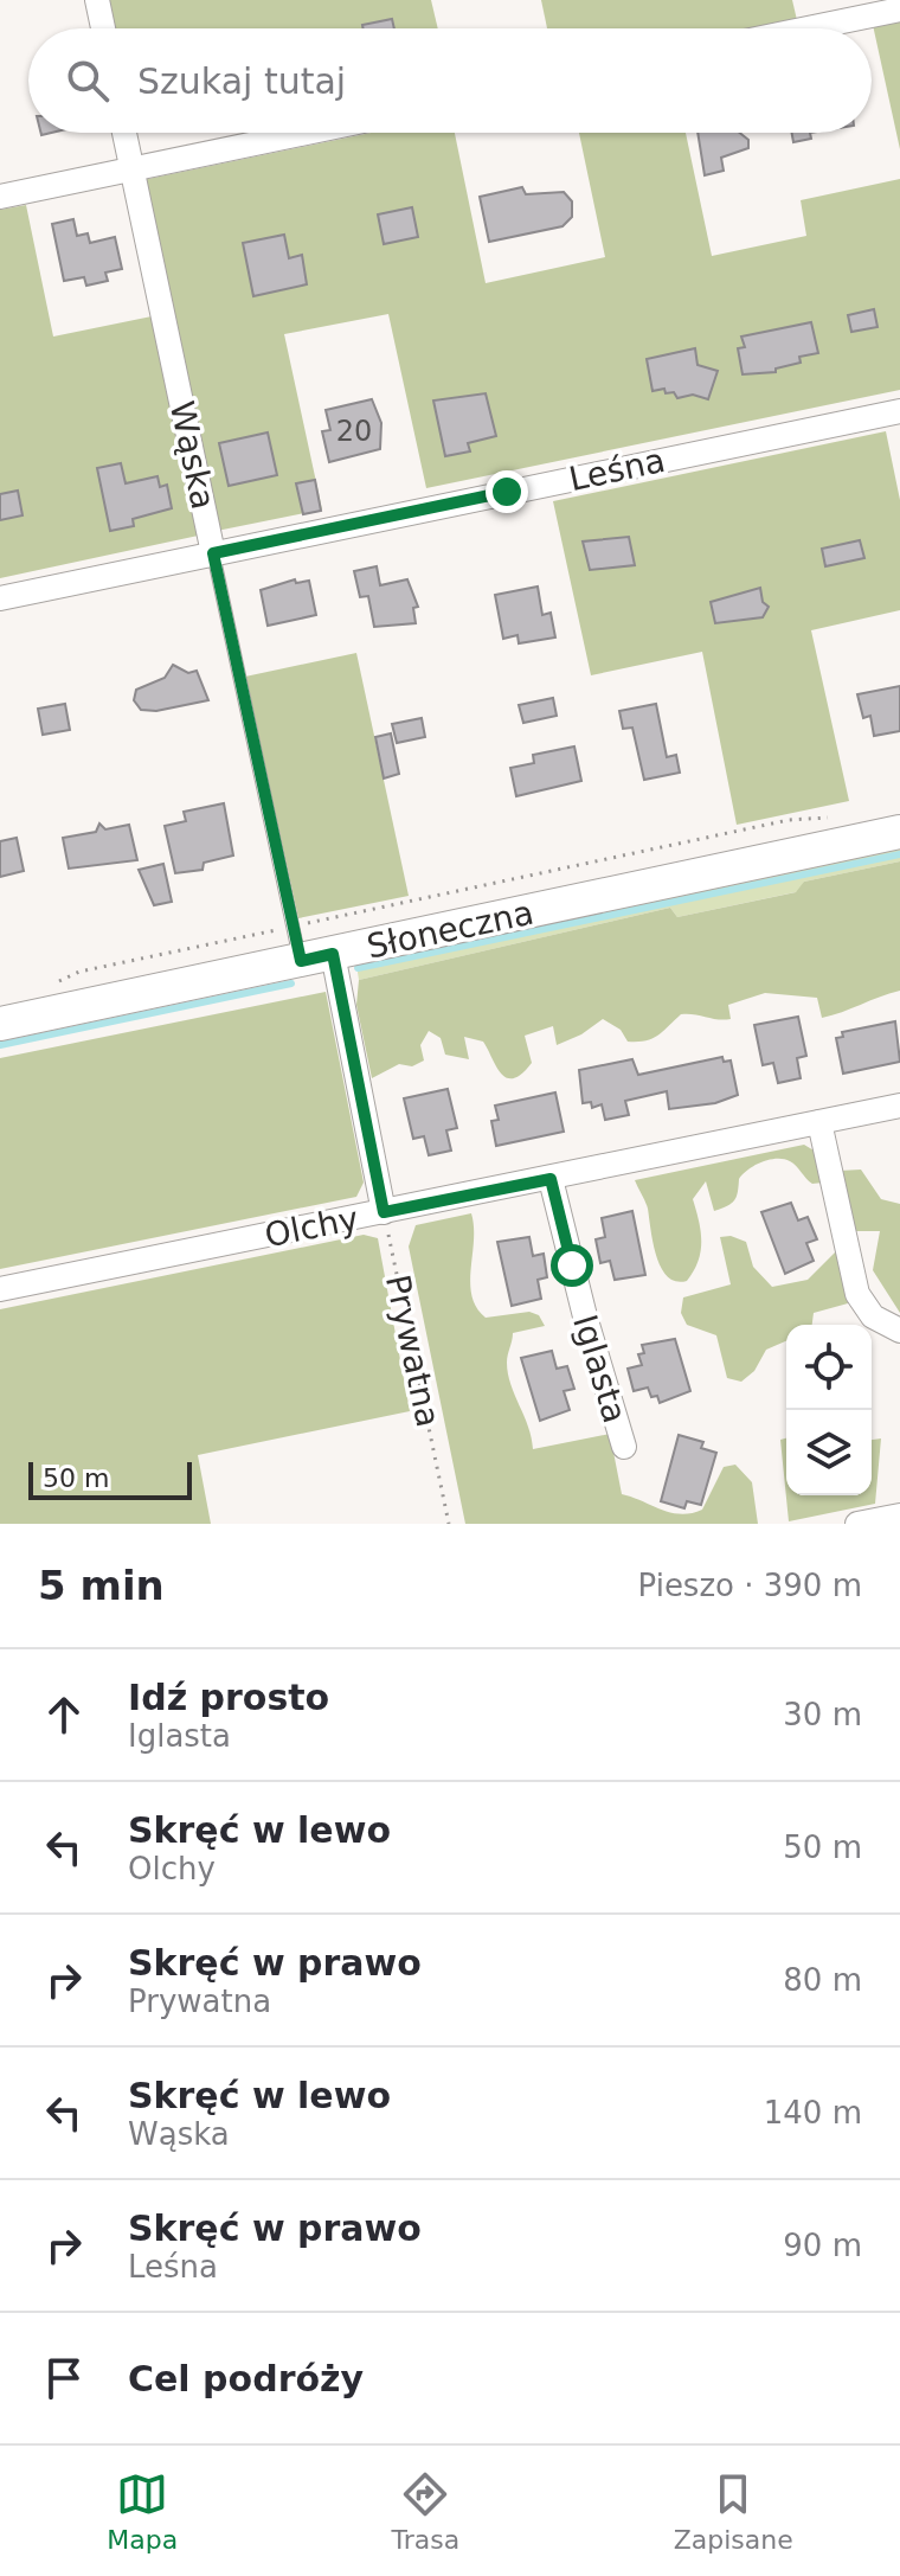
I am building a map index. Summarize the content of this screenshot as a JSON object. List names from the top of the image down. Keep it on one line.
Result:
{"streets":{"main road":["Słoneczna"],"street":["Wąska","Leśna","Olchy","Iglasta"],"path":["Prywatna"]},"crossings":[["Wąska","Leśna"],["Wąska","Słoneczna"],["Olchy","Prywatna"],["Olchy","Iglasta"]],"house_numbers":["20"],"scale_bar":"50 m","page":{"search":"Szukaj tutaj","scale":"50 m","heading":["5 min","Pieszo · 390 m"],"list":[["Idź prosto","Iglasta","30 m"],["Skręć w lewo","Olchy","50 m"],["Skręć w prawo","Prywatna","80 m"],["Skręć w lewo","Wąska","140 m"],["Skręć w prawo","Leśna","90 m"],"Cel podróży"],"nav":["Mapa","Trasa","Zapisane"]}}
